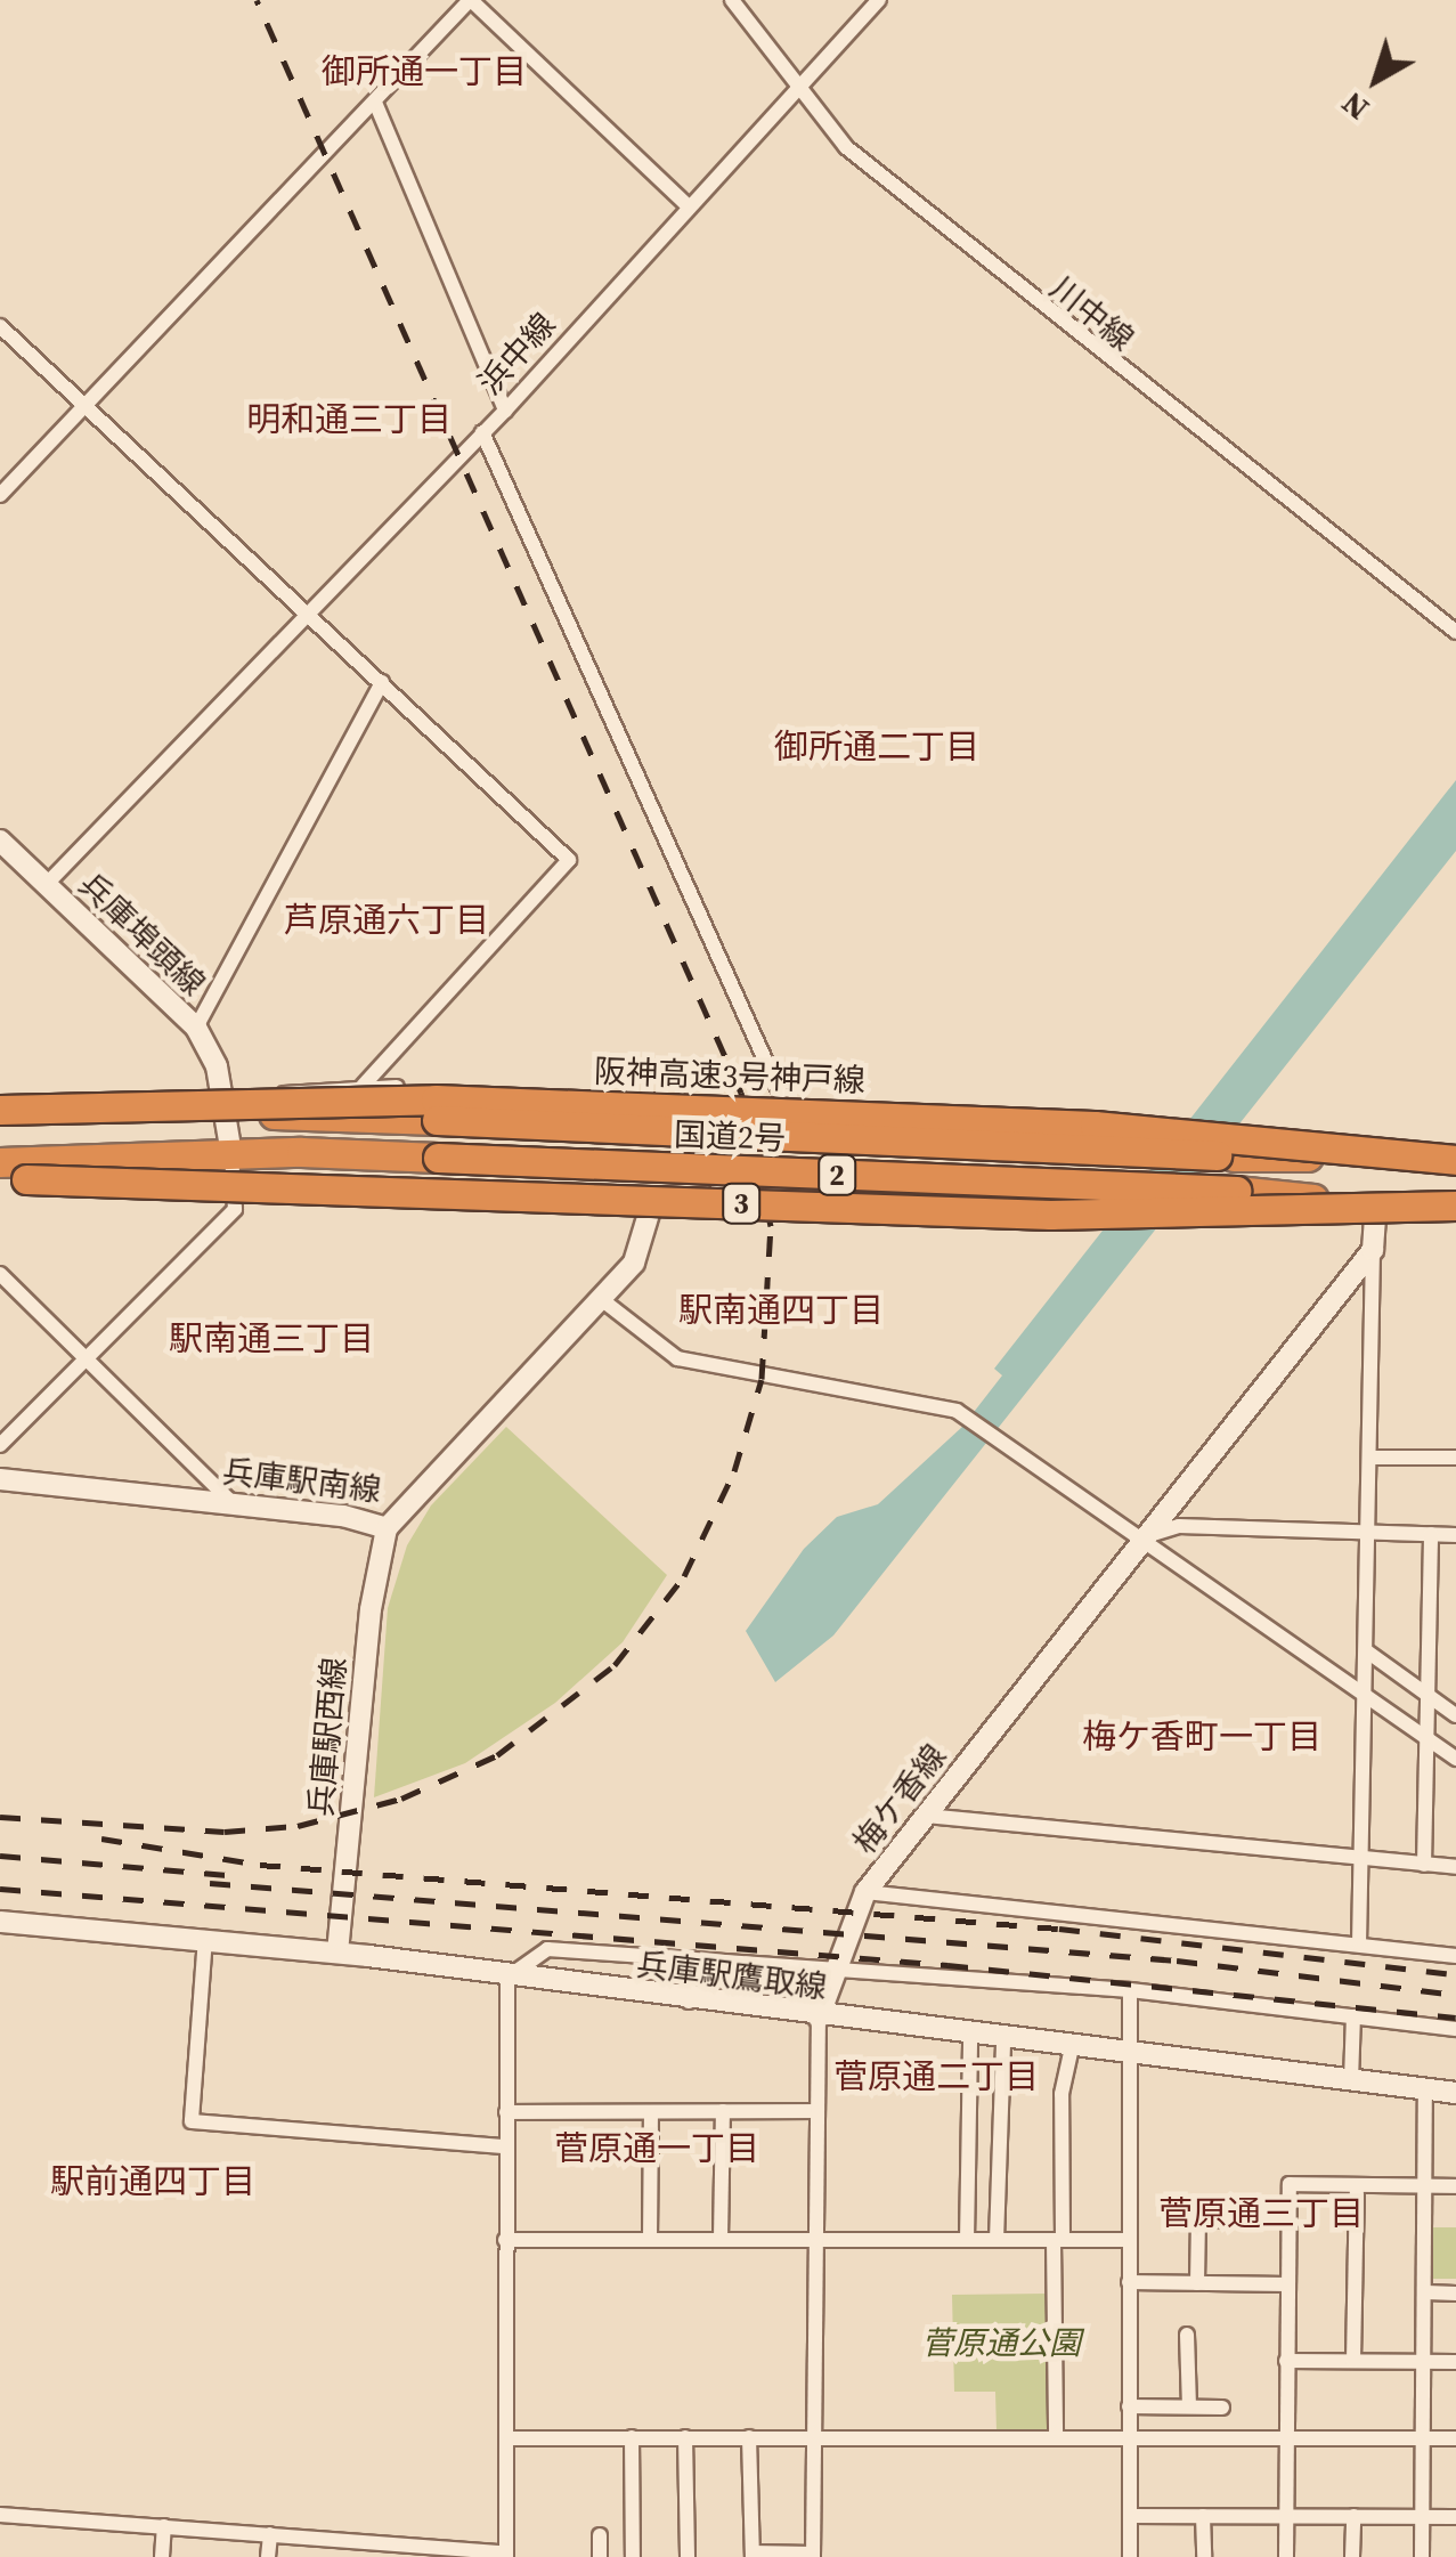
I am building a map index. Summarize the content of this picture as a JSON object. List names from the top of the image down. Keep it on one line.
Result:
{"streets":{"highway":["阪神高速3号神戸線","国道2号","2","3"],"street":["川中線","浜中線","兵庫埠頭線","兵庫駅南線","兵庫駅西線","梅ケ香線","兵庫駅鷹取線"]},"crossings":[["川中線","浜中線"],["浜中線","兵庫埠頭線"],["兵庫埠頭線","国道2号"],["阪神高速3号神戸線","国道2号"],["国道2号","3"],["兵庫駅南線","兵庫駅西線"],["兵庫駅西線","兵庫駅鷹取線"],["梅ケ香線","兵庫駅鷹取線"]],"districts":["御所通一丁目","明和通三丁目","御所通二丁目","芦原通六丁目","駅南通四丁目","駅南通三丁目","梅ケ香町一丁目","菅原通二丁目","菅原通一丁目","駅前通四丁目","菅原通三丁目"],"parks":["菅原通公園"],"north":"bottom left"}
